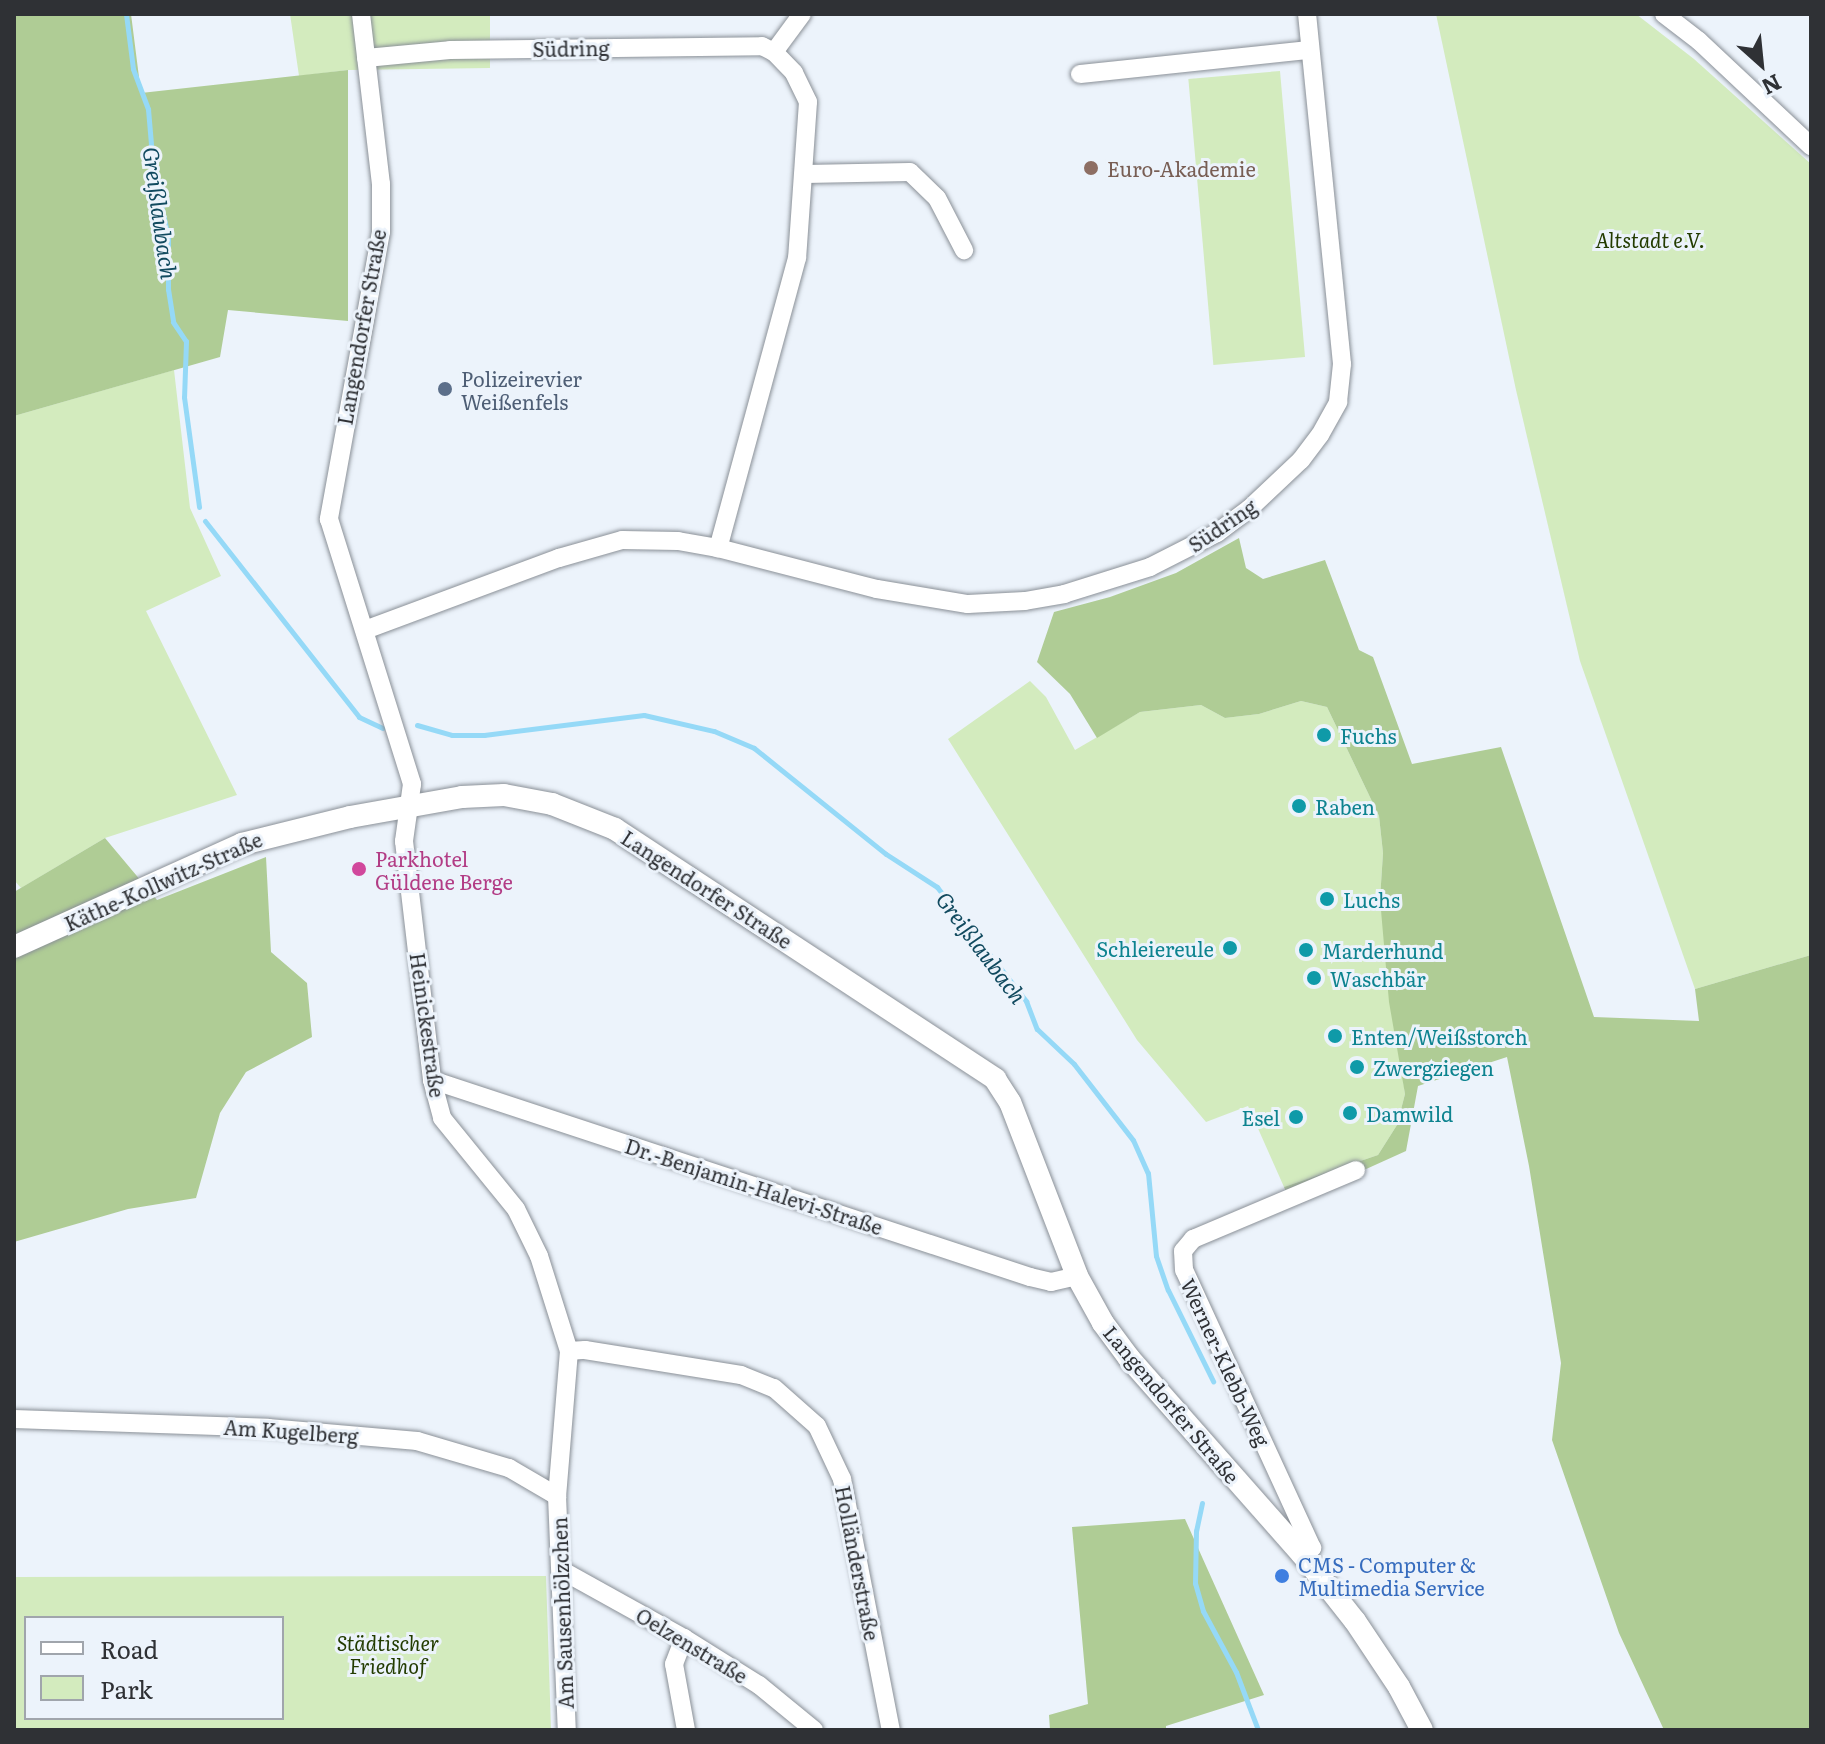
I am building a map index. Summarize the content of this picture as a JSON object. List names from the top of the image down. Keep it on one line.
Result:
{"streets":{"main road":["Langendorfer Straße","Käthe-Kollwitz-Straße"],"street":["Südring","Heinickestraße","Dr.-Benjamin-Halevi-Straße","Werner-Klebb-Weg","Am Kugelberg","Holländerstraße","Am Sausenhölzchen","Oelzenstraße"]},"crossings":[["Südring","Langendorfer Straße"],["Langendorfer Straße","Käthe-Kollwitz-Straße"],["Langendorfer Straße","Heinickestraße"],["Langendorfer Straße","Dr.-Benjamin-Halevi-Straße"],["Langendorfer Straße","Werner-Klebb-Weg"],["Käthe-Kollwitz-Straße","Heinickestraße"],["Heinickestraße","Dr.-Benjamin-Halevi-Straße"],["Heinickestraße","Am Kugelberg"],["Heinickestraße","Holländerstraße"],["Heinickestraße","Am Sausenhölzchen"],["Am Kugelberg","Am Sausenhölzchen"],["Am Sausenhölzchen","Oelzenstraße"]],"water":["Greißlaubach"],"parks":["Altstadt e.V.","Städtischer Friedhof"],"places":["Euro-Akademie","Polizeirevier Weißenfels","Fuchs","Raben","Parkhotel Güldene Berge","Luchs","Schleiereule","Marderhund","Waschbär","Enten/Weißstorch","Zwergziegen","Damwild","Esel","CMS - Computer & Multimedia Service"],"legend":["Road","Park"],"north":"bottom right"}
